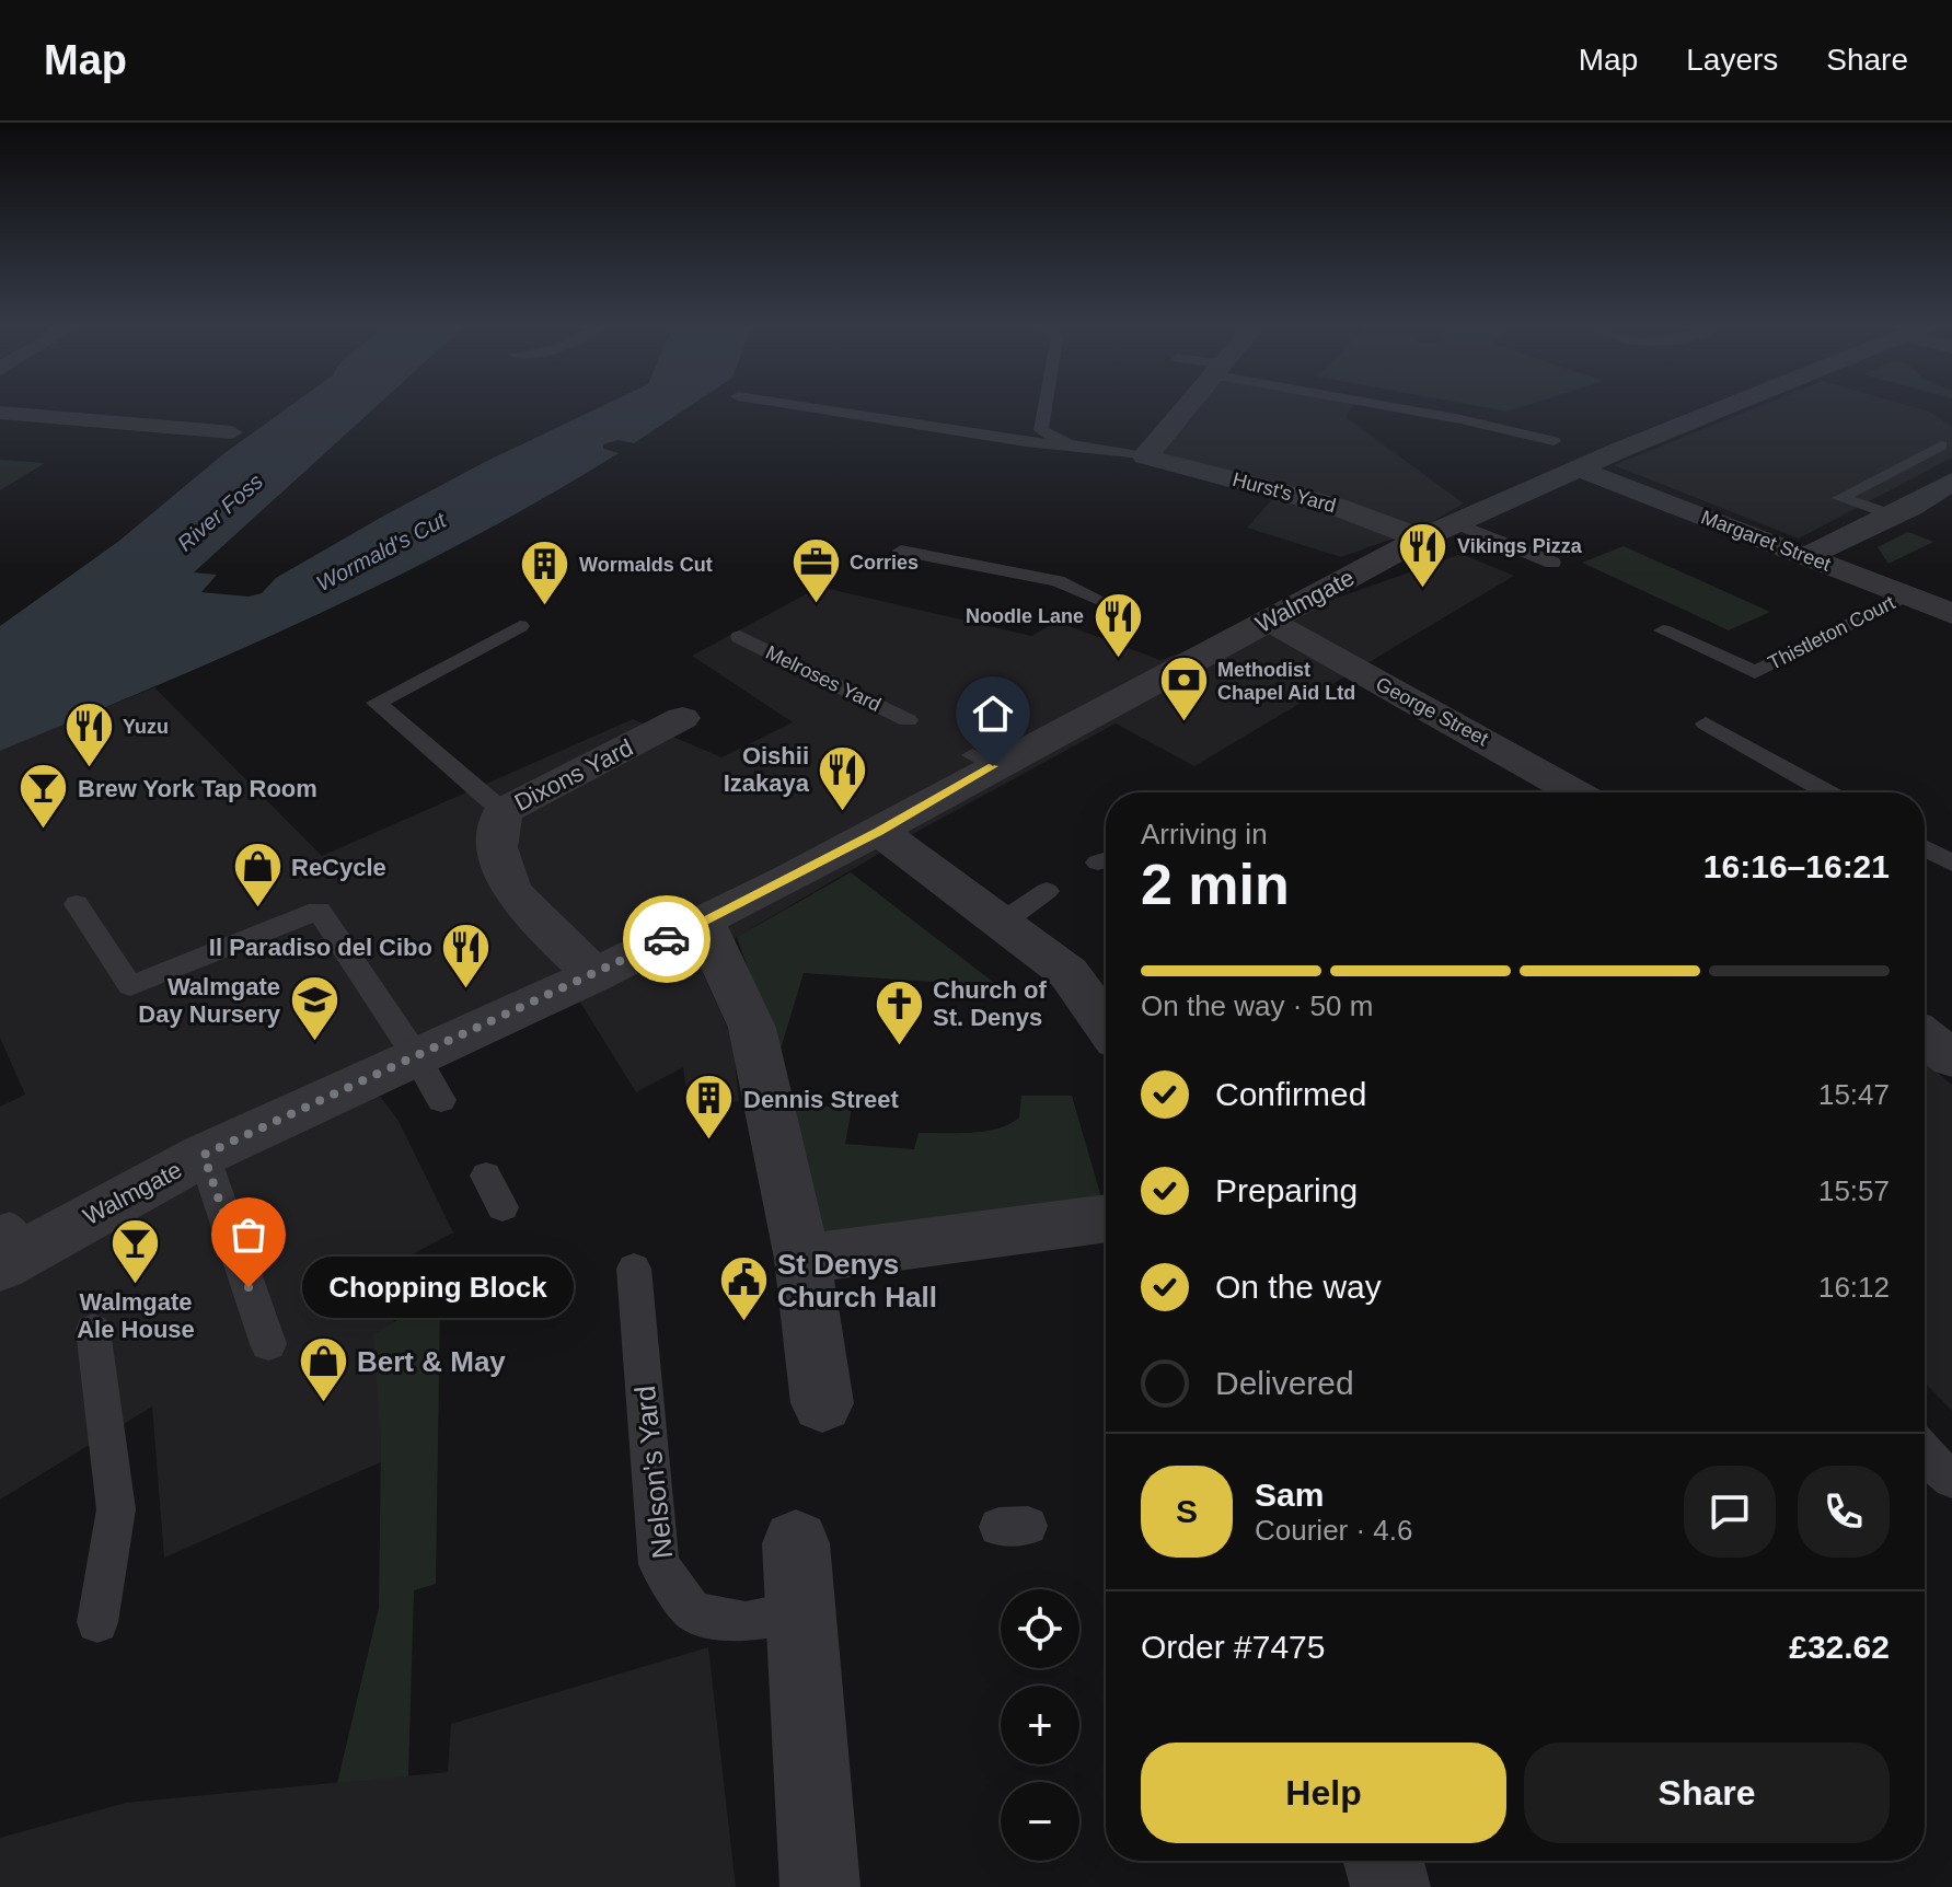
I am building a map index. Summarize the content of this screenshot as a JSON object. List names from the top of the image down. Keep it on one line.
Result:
{"streets":{"street":["Hurst's Yard","Margaret Street","Walmgate","George Street","Dixons Yard"],"lane":["Thistleton Court","Melroses Yard","Nelson's Yard"]},"crossings":[["Hurst's Yard","Walmgate"],["Margaret Street","Walmgate"],["Margaret Street","Thistleton Court"],["Walmgate","George Street"],["Walmgate","Dixons Yard"]],"water":["River Foss","Wormald's Cut"],"places":{"restaurant":["Vikings Pizza","Noodle Lane","Yuzu","Oishii Izakaya","Il Paradiso del Cibo"],"office":["Corries"],"building":["Wormalds Cut","Dennis Street"],"bank":["Methodist Chapel Aid Ltd"],"bar":["Brew York Tap Room","Walmgate Ale House"],"shop":["ReCycle","Bert & May"],"school or university":["Walmgate Day Nursery"],"church":["Church of St. Denys"],"other":["Chopping Block"],"public building":["St Denys Church Hall"]},"page":{"header":"Map","nav":["Map","Layers","Share"],"heading":["2 min","Arriving in","16:16–16:21"],"panel":["Sam","Courier · 4.6","Order #7475","£32.62"],"bar":"On the way · 50 m","list":[["Confirmed","15:47"],["Preparing","15:57"],["On the way","16:12"],"Delivered"],"bubble":"Chopping Block","round":"S","map_buttons":["+","−"],"buttons":["Help","Share"]}}
